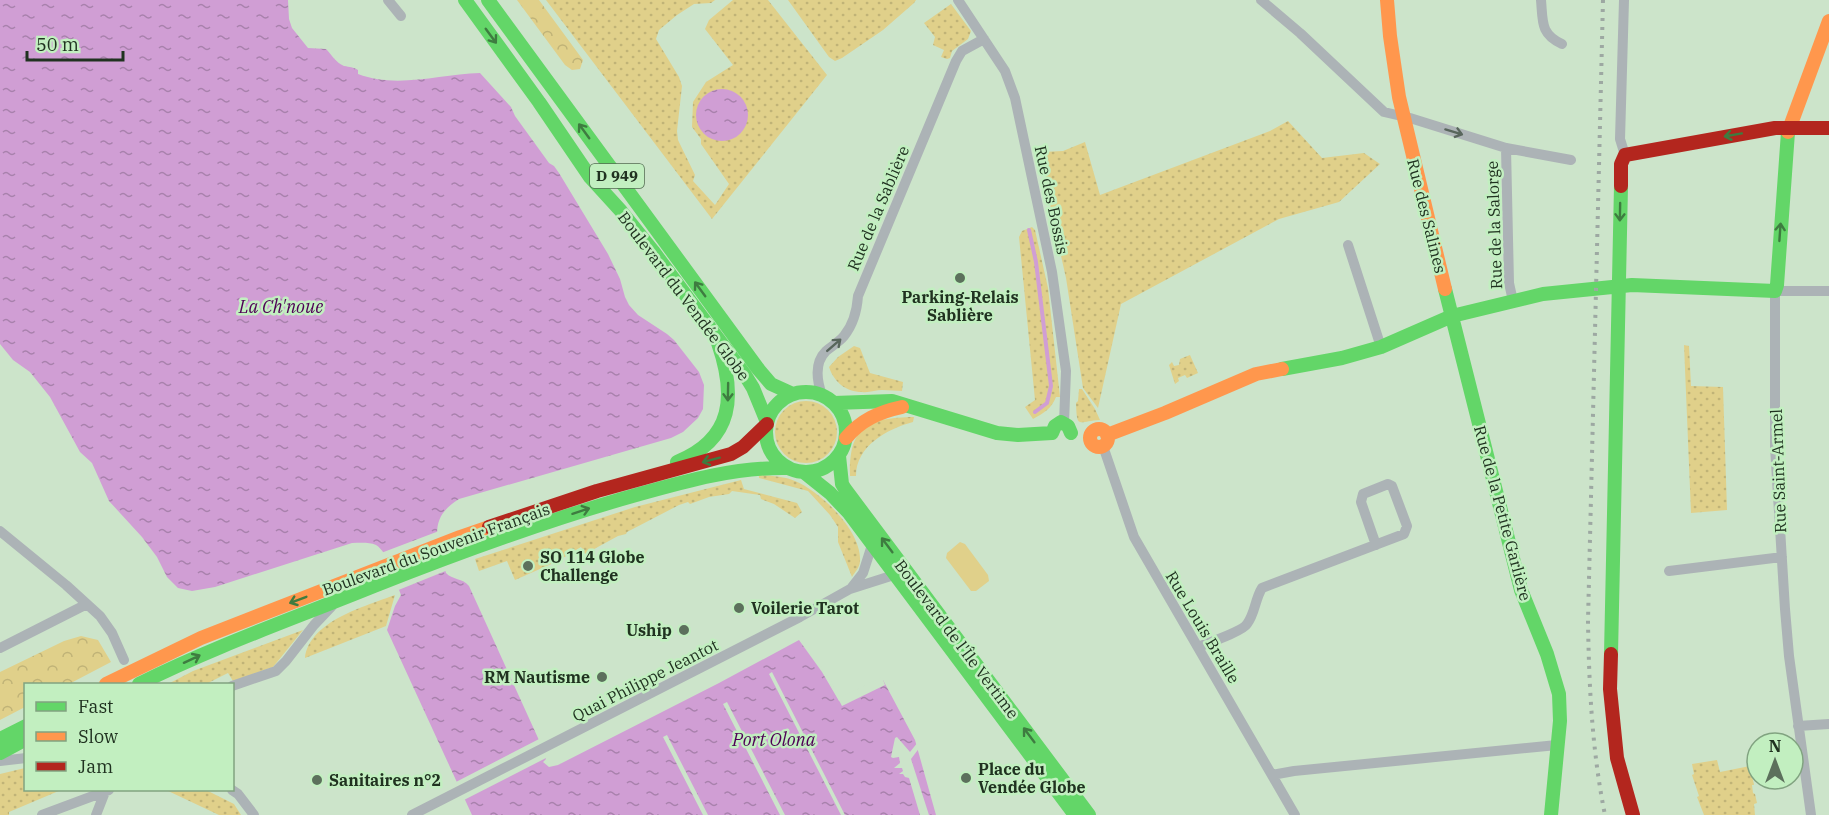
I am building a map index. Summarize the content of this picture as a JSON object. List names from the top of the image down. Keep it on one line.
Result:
{"streets":{"main road":["D 949","Rue des Salines","Boulevard du Vendée Globe","Rue Saint-Armel","Rue de la Petite Garlière","Boulevard du Souvenir Français","Boulevard de l'Île Vertime"],"street":["Rue des Bossis","Rue de la Sablière","Rue de la Salorge","Rue Louis Braille","Quai Philippe Jeantot"]},"crossings":[["Rue des Bossis","Rue de la Sablière"],["Rue de la Sablière","Boulevard du Vendée Globe"],["Rue de la Sablière","Boulevard du Souvenir Français"],["Rue de la Sablière","Boulevard de l'Île Vertime"],["Rue des Salines","Rue de la Salorge"],["Rue des Salines","Rue de la Petite Garlière"],["Boulevard du Vendée Globe","Boulevard du Souvenir Français"],["Boulevard du Vendée Globe","Boulevard de l'Île Vertime"],["Boulevard du Souvenir Français","Boulevard de l'Île Vertime"],["Boulevard de l'Île Vertime","Quai Philippe Jeantot"]],"one_way":["Rue de la Sablière"],"water":["La Ch'noue","Port Olona"],"places":["Parking-Relais Sablière","SO 114 Globe Challenge","Voilerie Tarot","Uship","RM Nautisme","Place du Vendée Globe","Sanitaires n°2"],"legend":["Fast","Slow","Jam"],"scale_bar":"50 m","north":"top"}
